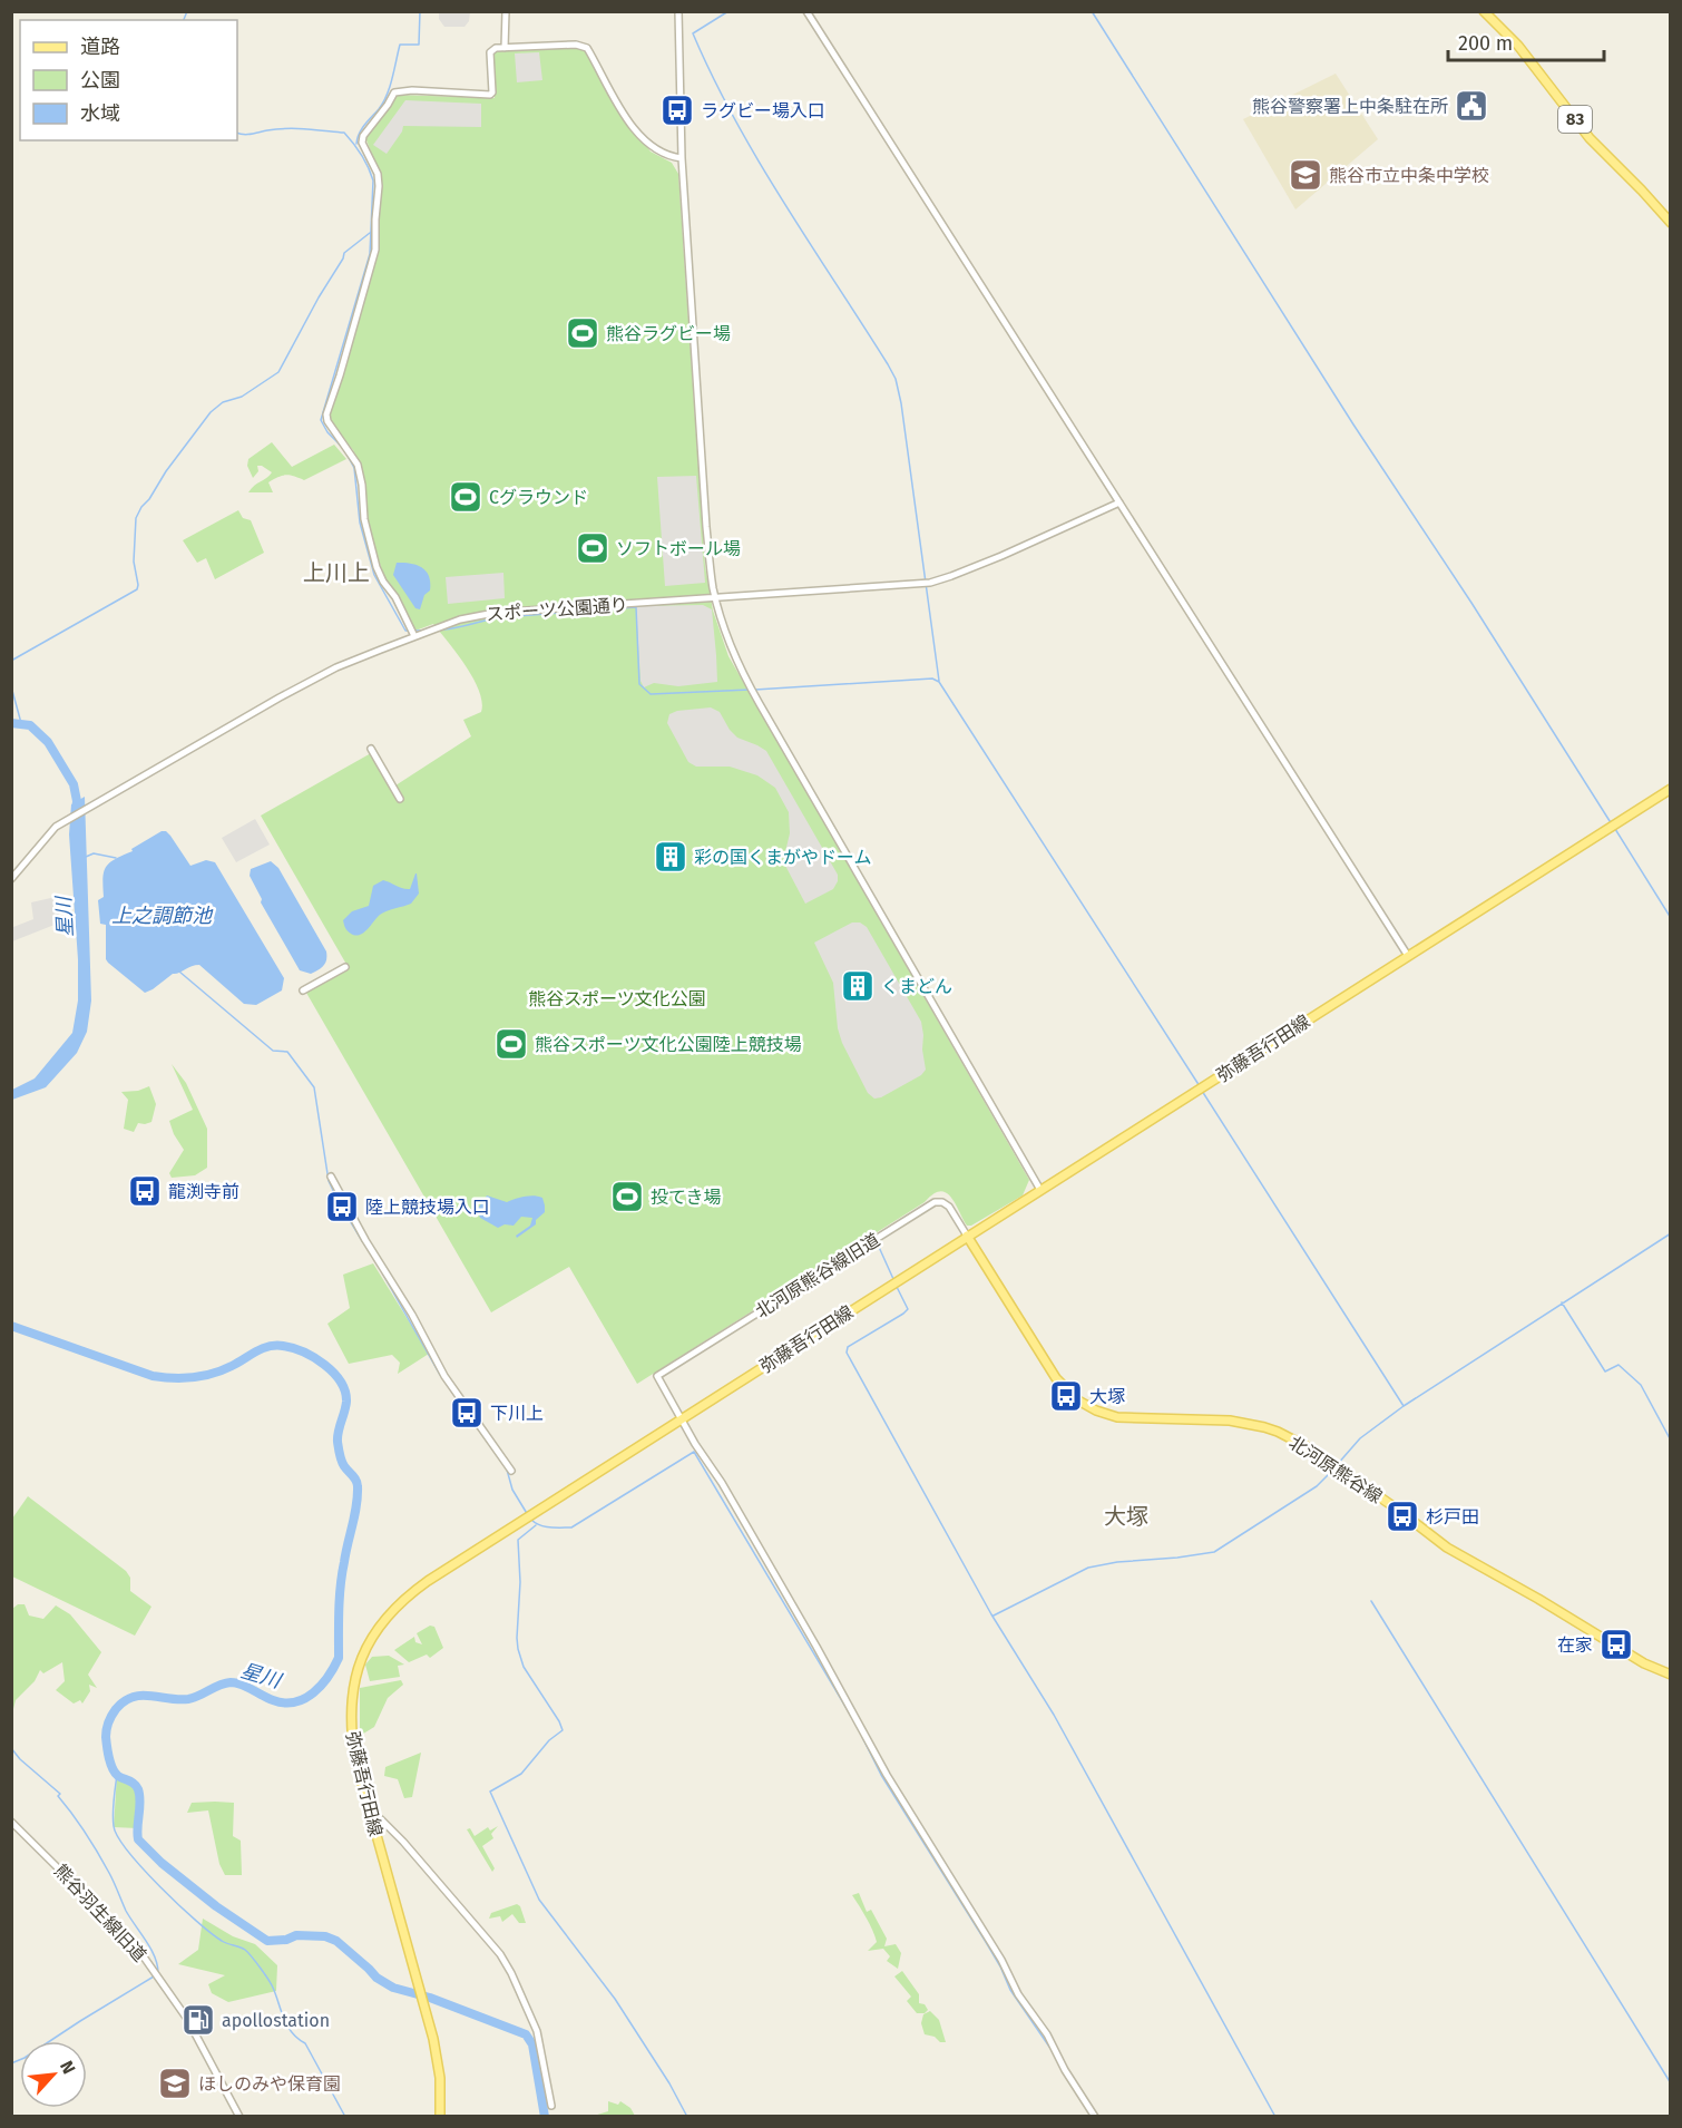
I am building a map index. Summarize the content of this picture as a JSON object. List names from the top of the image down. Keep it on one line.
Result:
{"streets":{"main road":["83","弥藤吾行田線","北河原熊谷線"],"street":["スポーツ公園通り","北河原熊谷線旧道","熊谷羽生線旧道"]},"crossings":[["弥藤吾行田線","北河原熊谷線旧道"],["弥藤吾行田線","北河原熊谷線"],["北河原熊谷線旧道","北河原熊谷線"]],"districts":["上川上","大塚"],"water":["上之調節池","星川"],"parks":["熊谷スポーツ文化公園"],"places":{"public building":["熊谷警察署上中条駐在所"],"bus stop":["ラグビー場入口","龍渕寺前","陸上競技場入口","大塚","下川上","杉戸田","在家"],"school or university":["熊谷市立中条中学校","ほしのみや保育園"],"sports":["熊谷ラグビー場","Cグラウンド","ソフトボール場","熊谷スポーツ文化公園陸上競技場","投てき場"],"building":["彩の国くまがやドーム","くまどん"],"fuel station":["apollostation"]},"legend":["道路","公園","水域"],"scale_bar":"200 m","north":"top right"}
